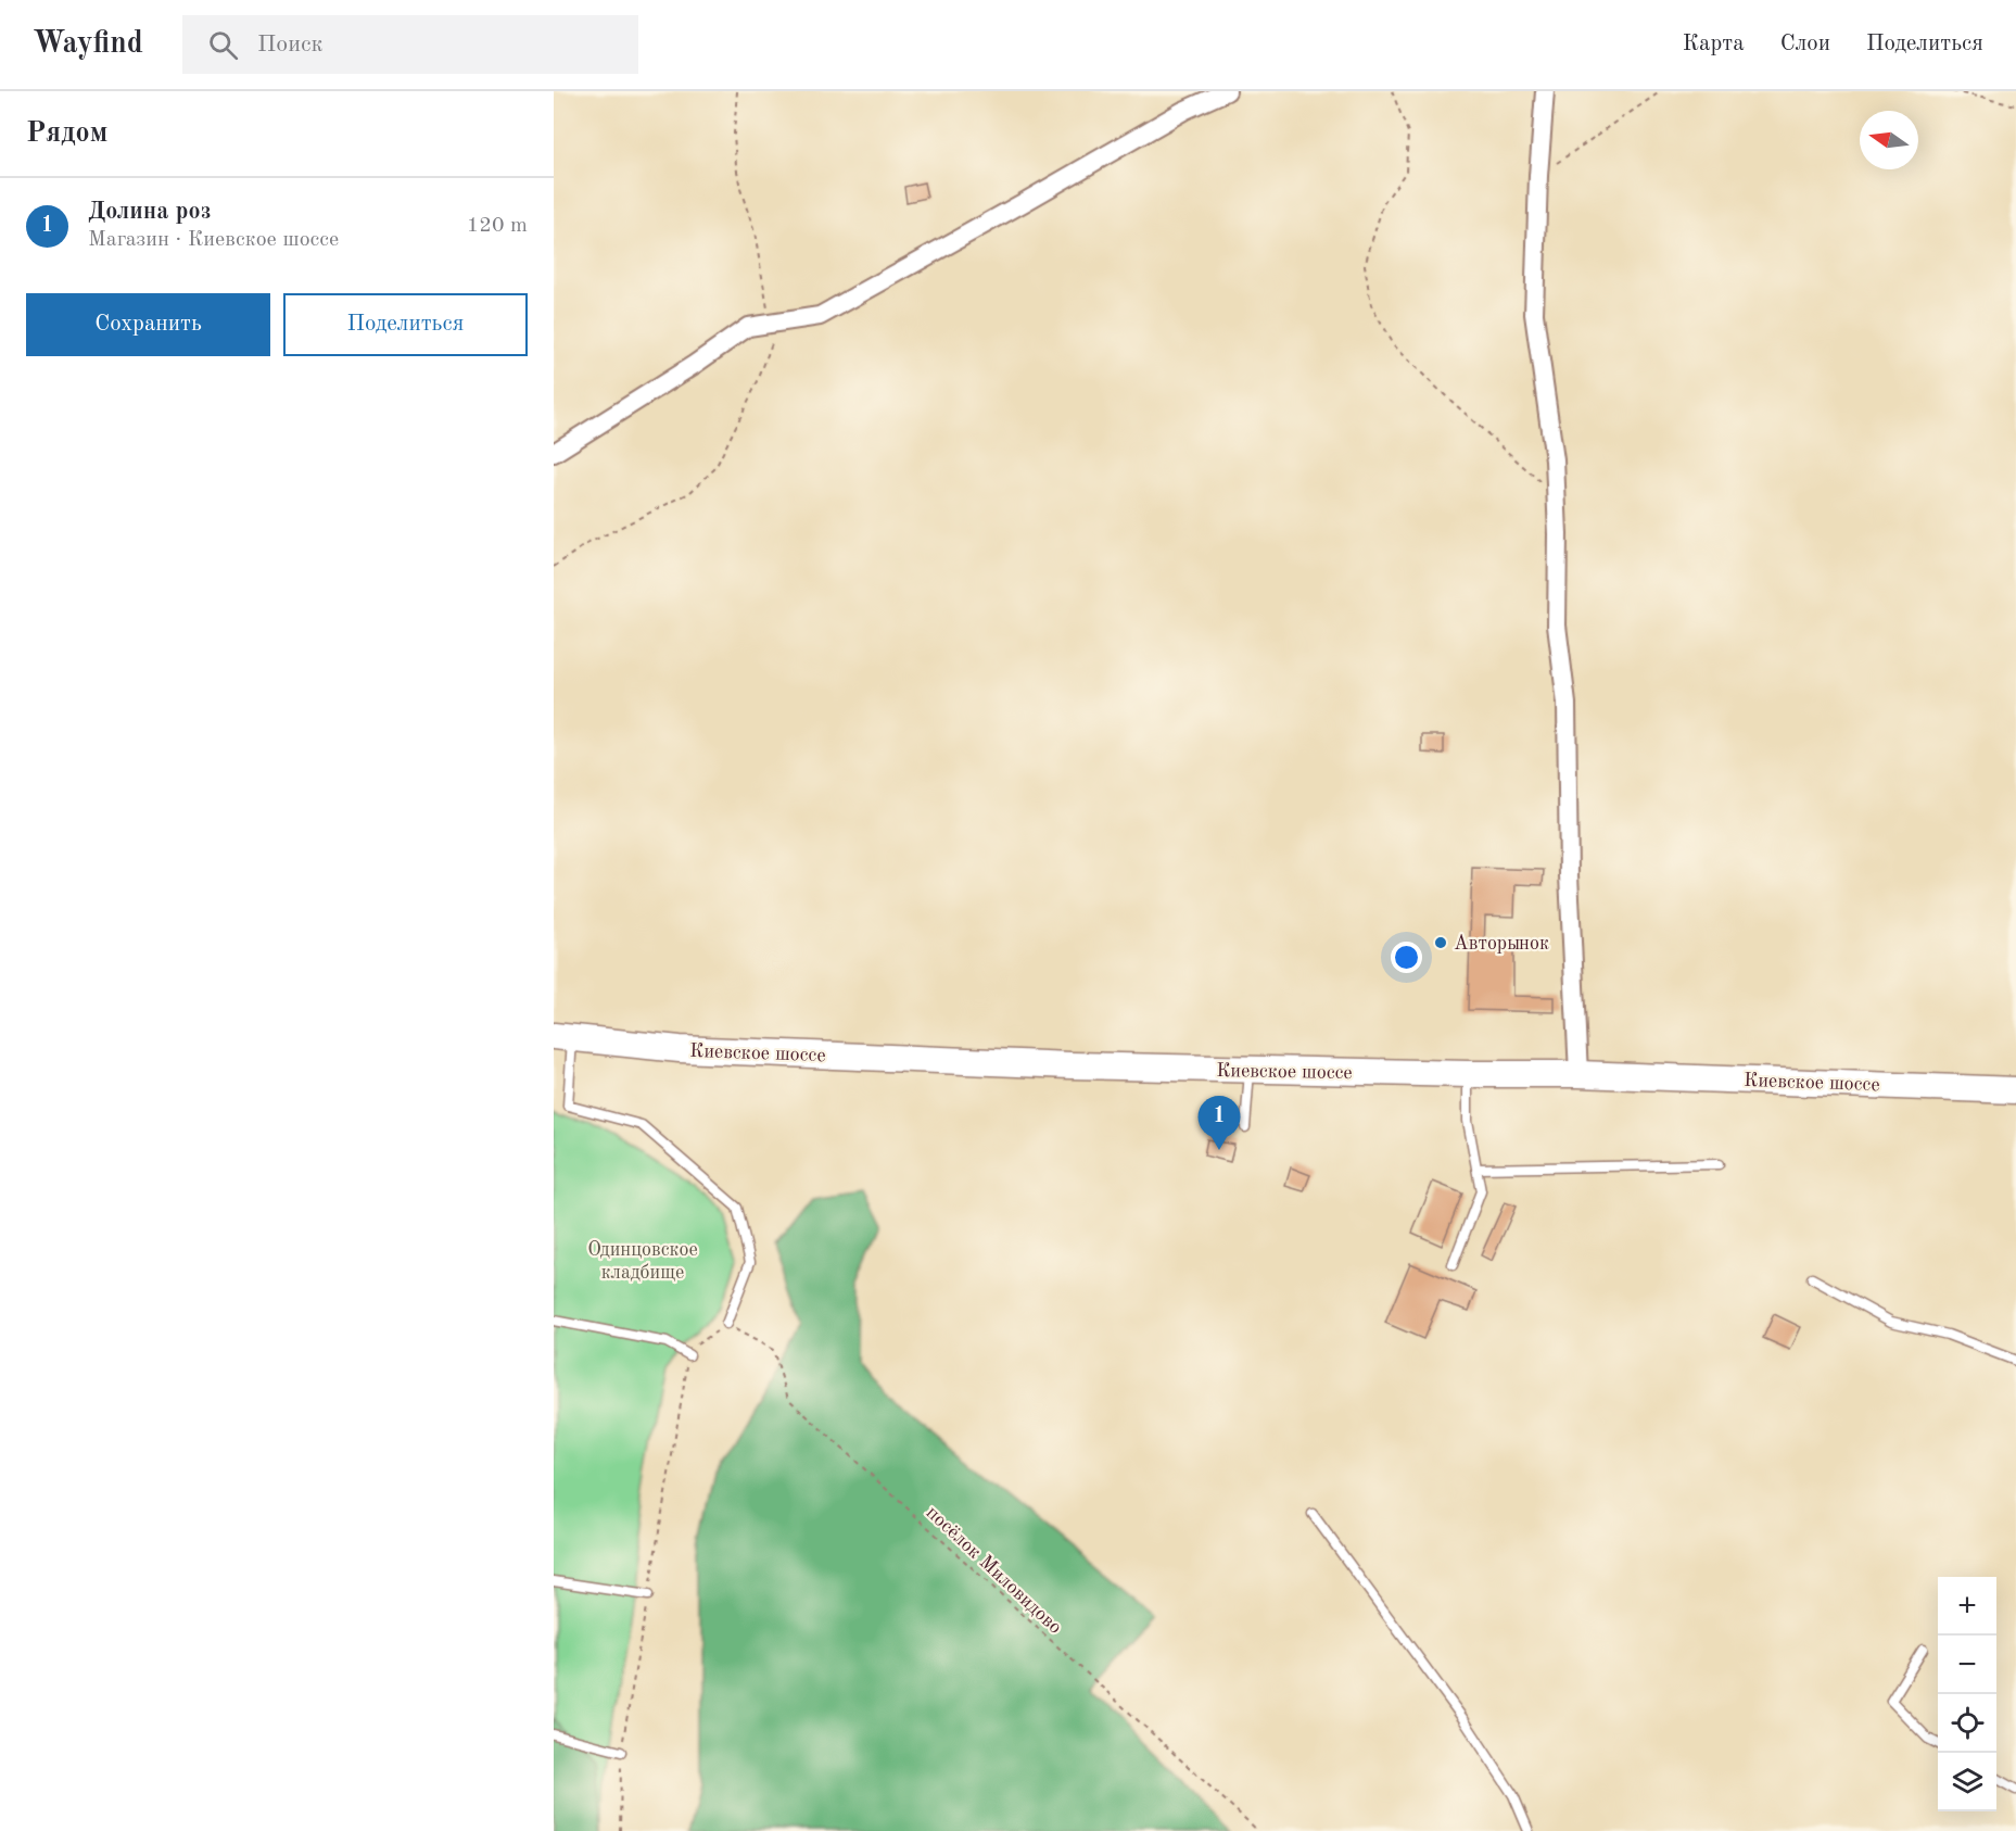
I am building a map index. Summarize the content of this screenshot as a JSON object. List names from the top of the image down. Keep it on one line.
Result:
{"streets":{"main road":["Киевское шоссе"],"path":["посёлок Миловидово"]},"parks":["Одинцовское кладбище"],"places":["Авторынок"],"north":"left","page":{"header":"Wayfind","search":"Поиск","nav":["Карта","Слои","Поделиться"],"heading":"Рядом","list":[{"mark":"1","name":"Долина роз","note":"Магазин · Киевское шоссе","value":"120 m"}],"buttons":["Сохранить","Поделиться"],"pins":"1","map_buttons":["+","−"]}}
